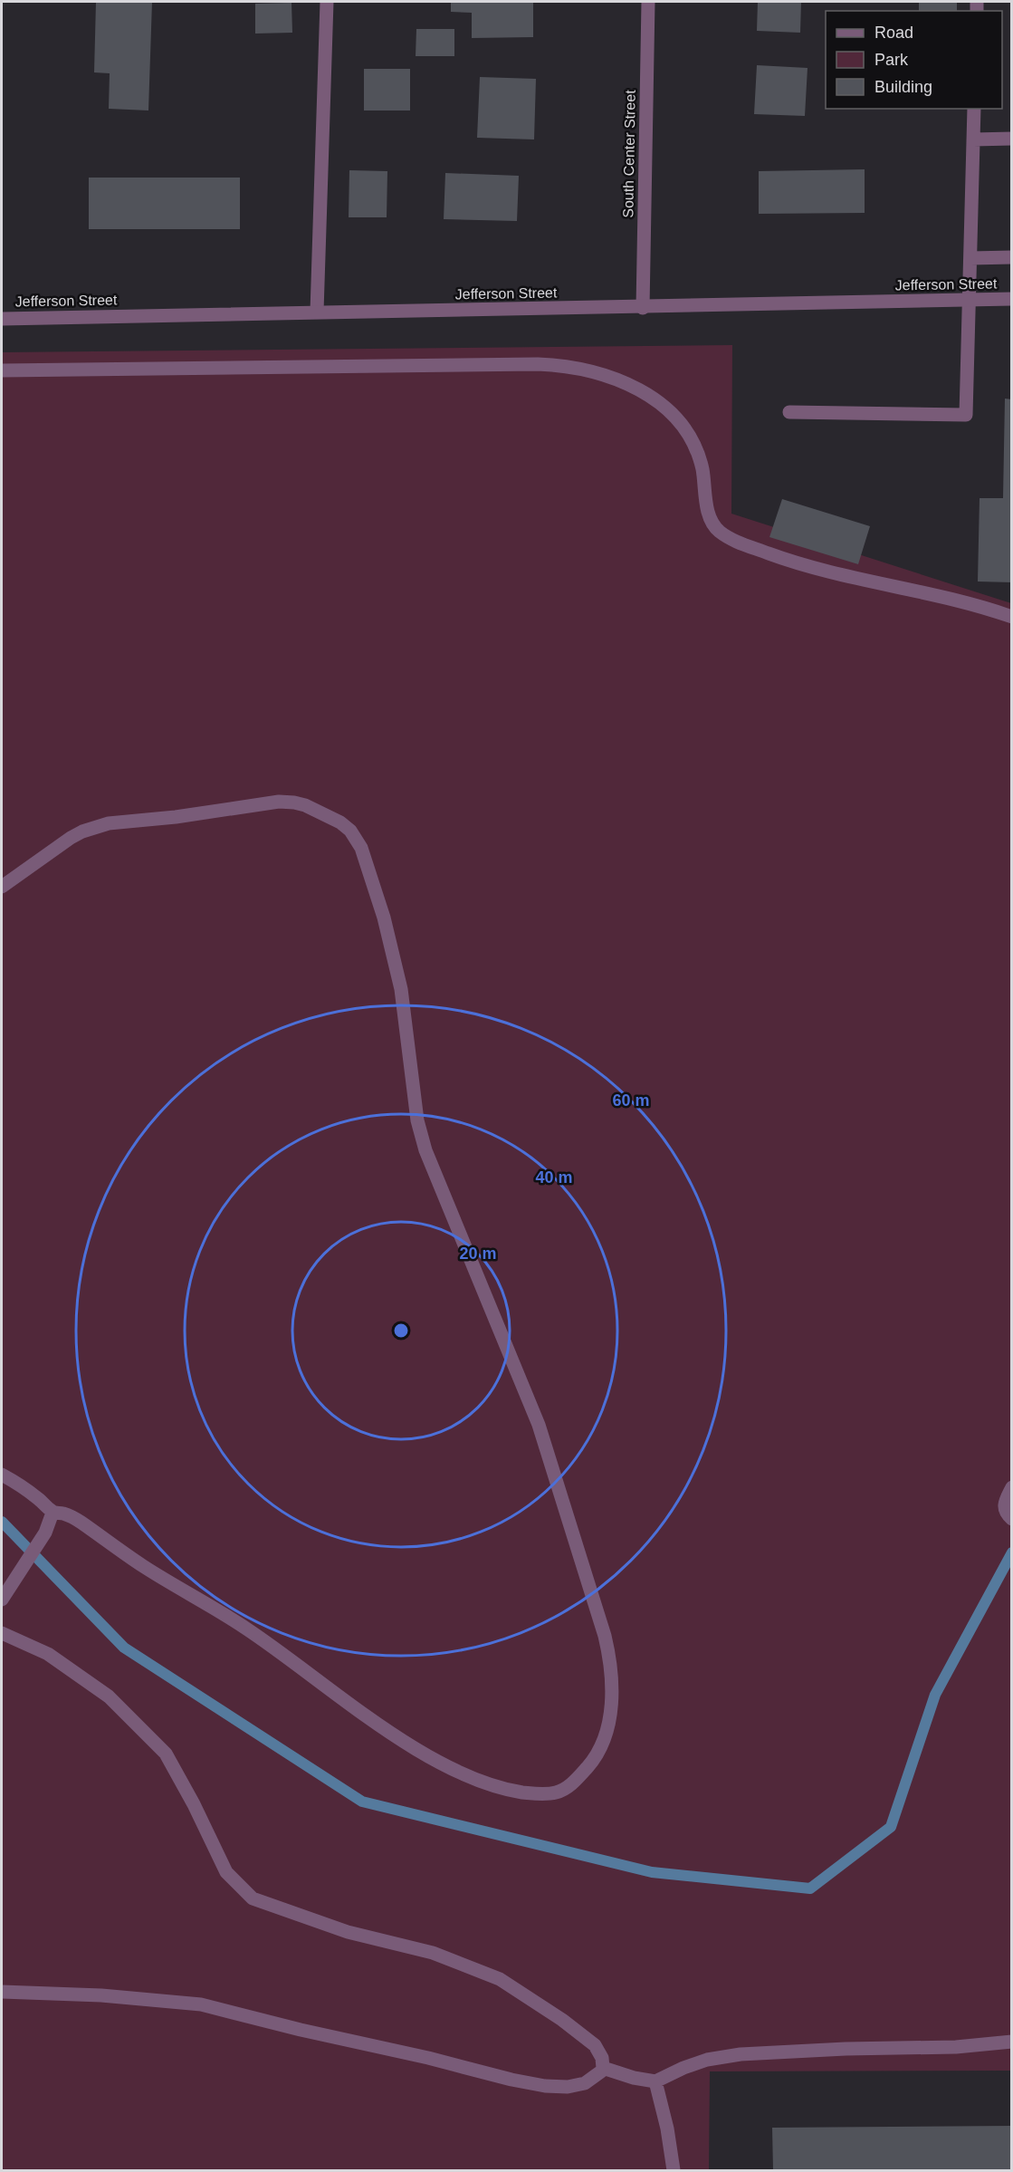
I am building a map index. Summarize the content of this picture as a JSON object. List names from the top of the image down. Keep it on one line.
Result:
{"streets":{"street":["South Center Street","Jefferson Street"]},"crossings":[["South Center Street","Jefferson Street"]],"legend":["Road","Park","Building"],"rings":["60 m","40 m","20 m"]}
